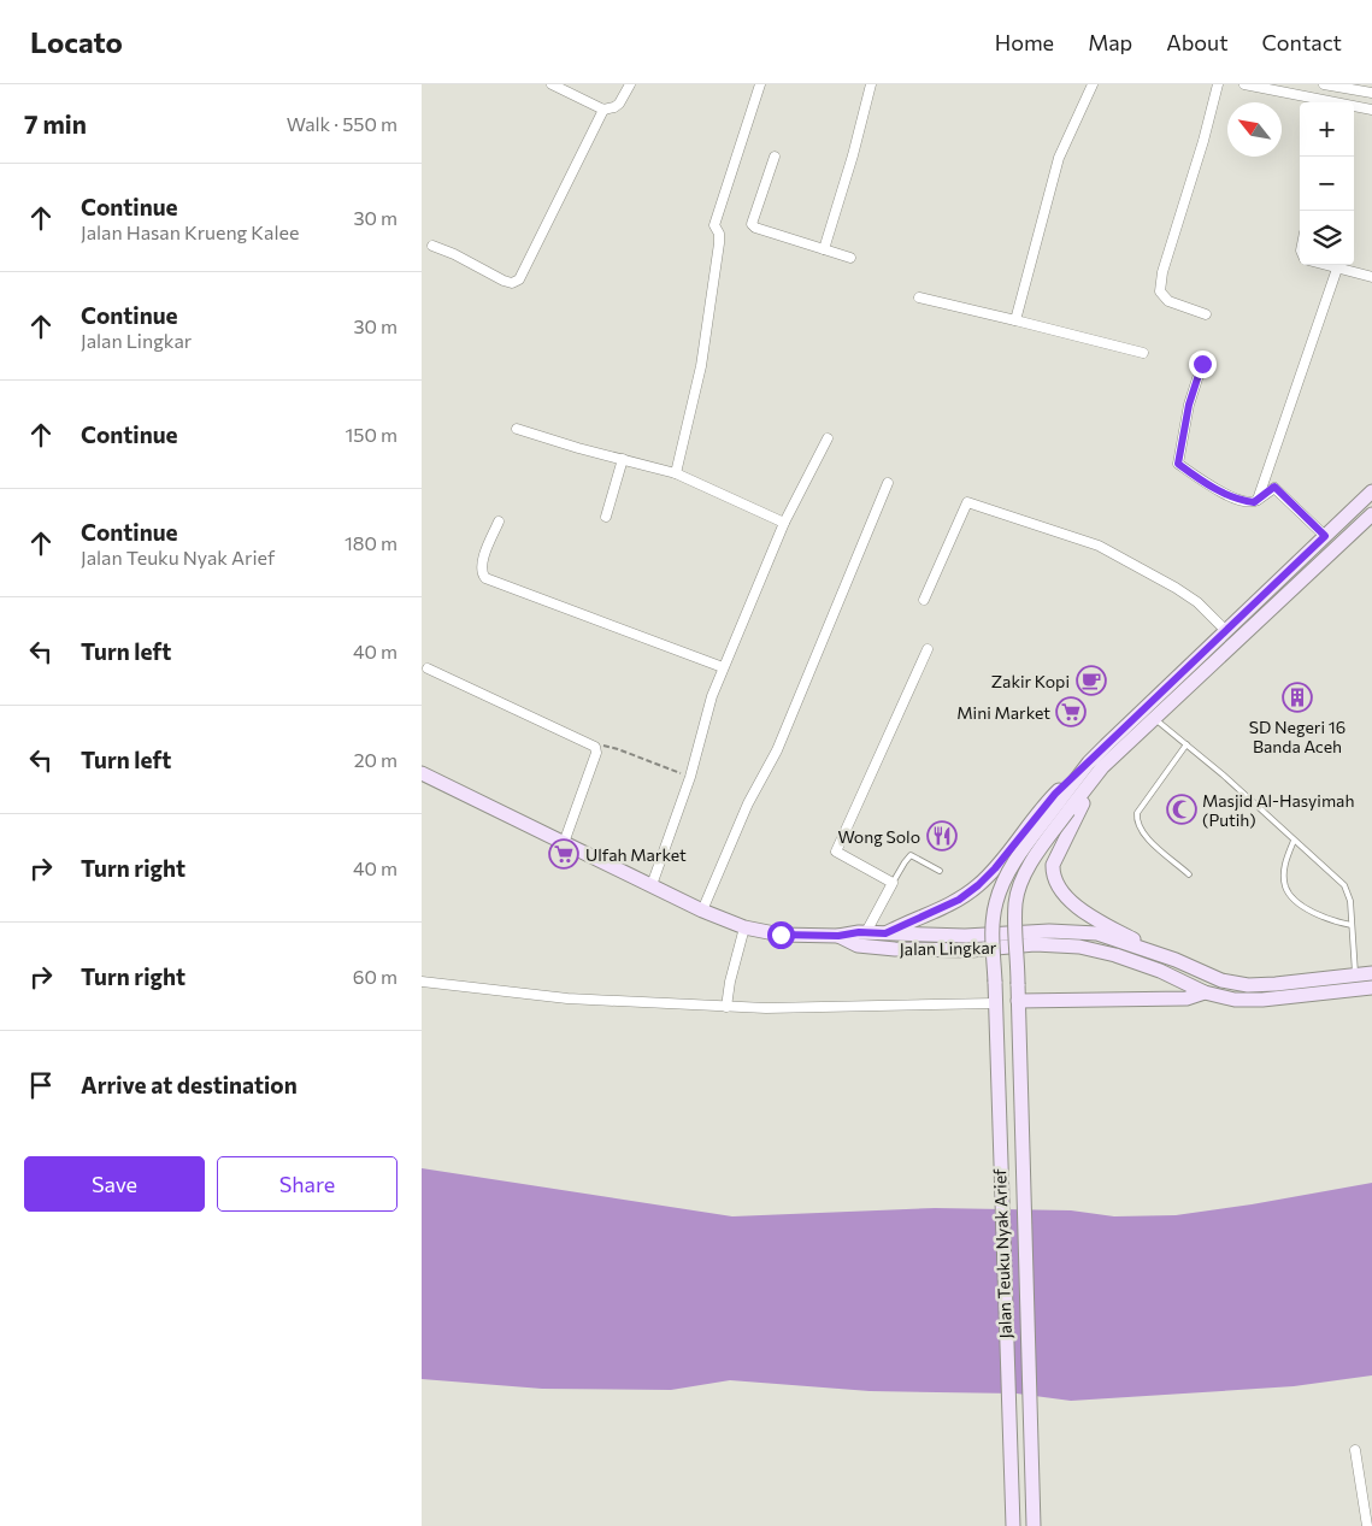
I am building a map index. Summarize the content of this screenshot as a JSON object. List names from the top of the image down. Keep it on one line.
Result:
{"streets":{"main road":["Jalan Lingkar","Jalan Teuku Nyak Arief"]},"places":{"cafe":["Zakir Kopi"],"building":["SD Negeri 16 Banda Aceh"],"supermarket":["Mini Market","Ulfah Market"],"mosque":["Masjid Al-Hasyimah (Putih)"],"restaurant":["Wong Solo"]},"north":"top left","page":{"header":"Locato","nav":["Home","Map","About","Contact"],"heading":["7 min","Walk · 550 m"],"map_buttons":["+","−"],"list":[["Continue","Jalan Hasan Krueng Kalee","30 m"],["Continue","Jalan Lingkar","30 m"],["Continue","150 m"],["Continue","Jalan Teuku Nyak Arief","180 m"],["Turn left","40 m"],["Turn left","20 m"],["Turn right","40 m"],["Turn right","60 m"],"Arrive at destination"],"buttons":["Save","Share"]}}
